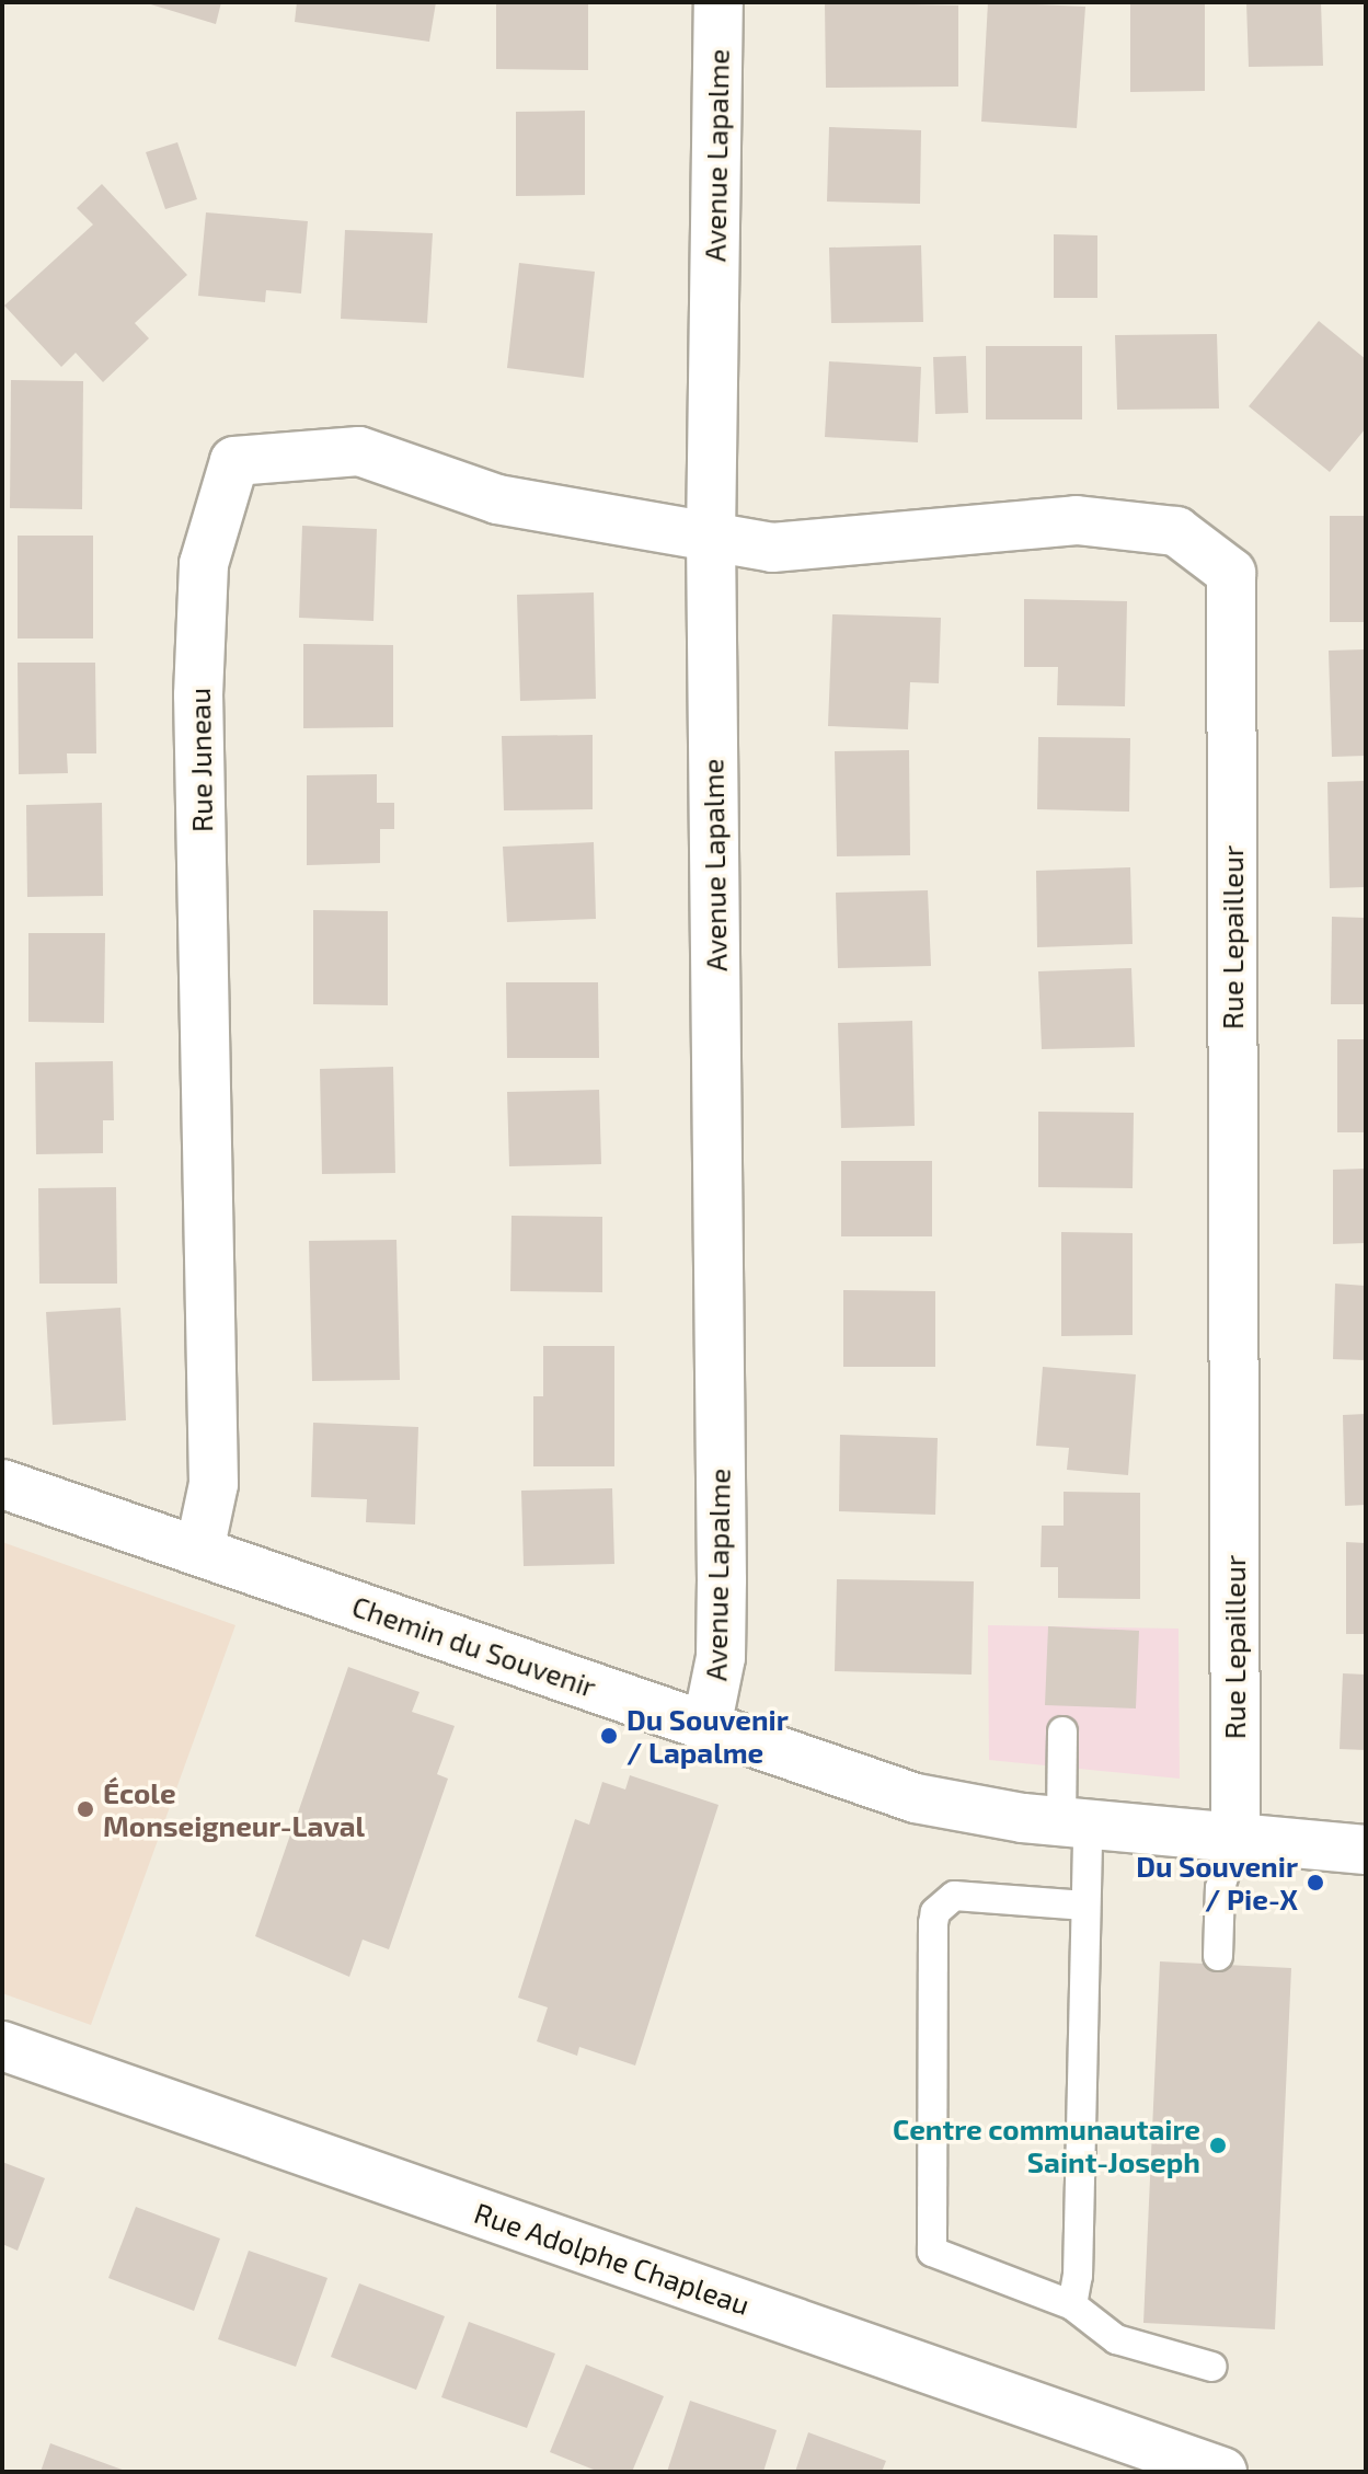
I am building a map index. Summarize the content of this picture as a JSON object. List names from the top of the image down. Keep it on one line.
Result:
{"streets":{"street":["Avenue Lapalme","Rue Juneau","Rue Lepailleur","Chemin du Souvenir","Rue Adolphe Chapleau"]},"crossings":[["Avenue Lapalme","Rue Juneau"],["Avenue Lapalme","Rue Lepailleur"],["Avenue Lapalme","Chemin du Souvenir"],["Rue Juneau","Rue Lepailleur"],["Rue Juneau","Chemin du Souvenir"],["Rue Lepailleur","Chemin du Souvenir"]],"places":["Du Souvenir / Lapalme","École Monseigneur-Laval","Du Souvenir / Pie-X","Centre communautaire Saint-Joseph"]}
